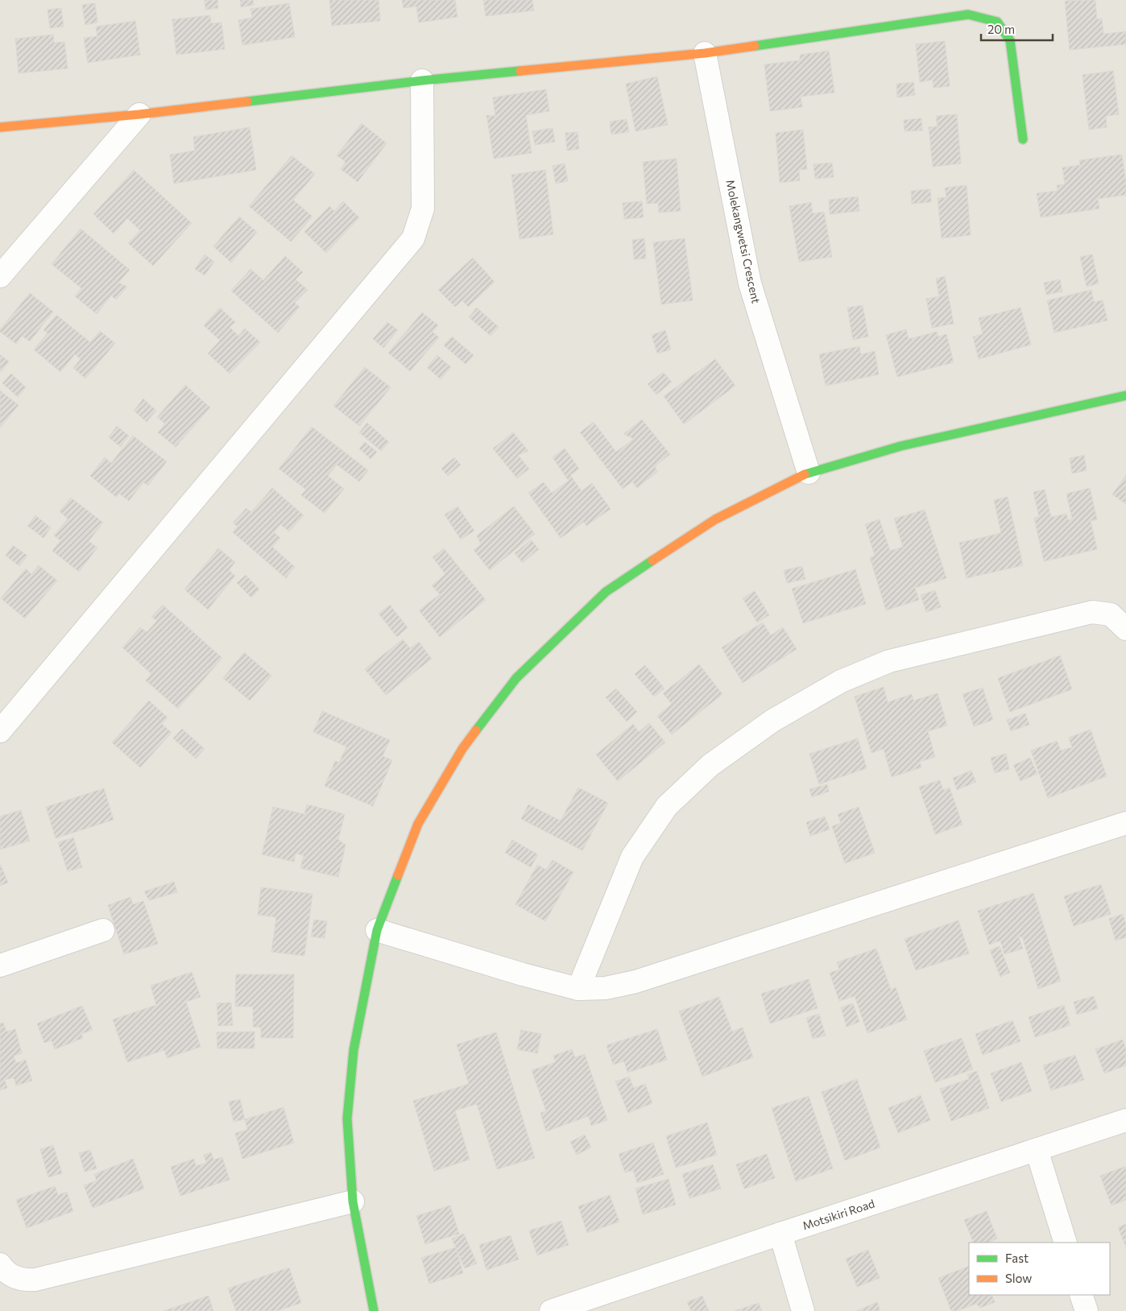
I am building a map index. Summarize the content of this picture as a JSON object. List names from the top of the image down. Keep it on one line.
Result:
{"streets":{"street":["Molekangwetsi Crescent","Motsikiri Road"]},"legend":["Fast","Slow"],"scale_bar":"20 m"}
